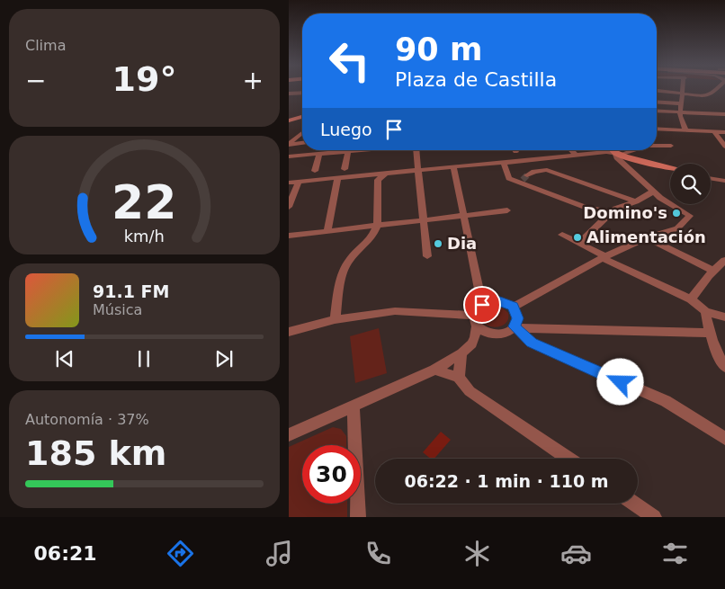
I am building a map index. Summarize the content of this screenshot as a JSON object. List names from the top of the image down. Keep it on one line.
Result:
{"places":["Domino's","Alimentación","Dia"],"page":{"tile":["Clima",["Autonomía · 37%","185 km"]],"turn":["90 m","Plaza de Castilla"],"heat":["−","19°","+"],"then":"Luego","song":["91.1 FM","Música"],"limit":"30","trip":"06:22 · 1 min · 110 m","tabs":"06:21","gauge":["22","km/h"]}}
